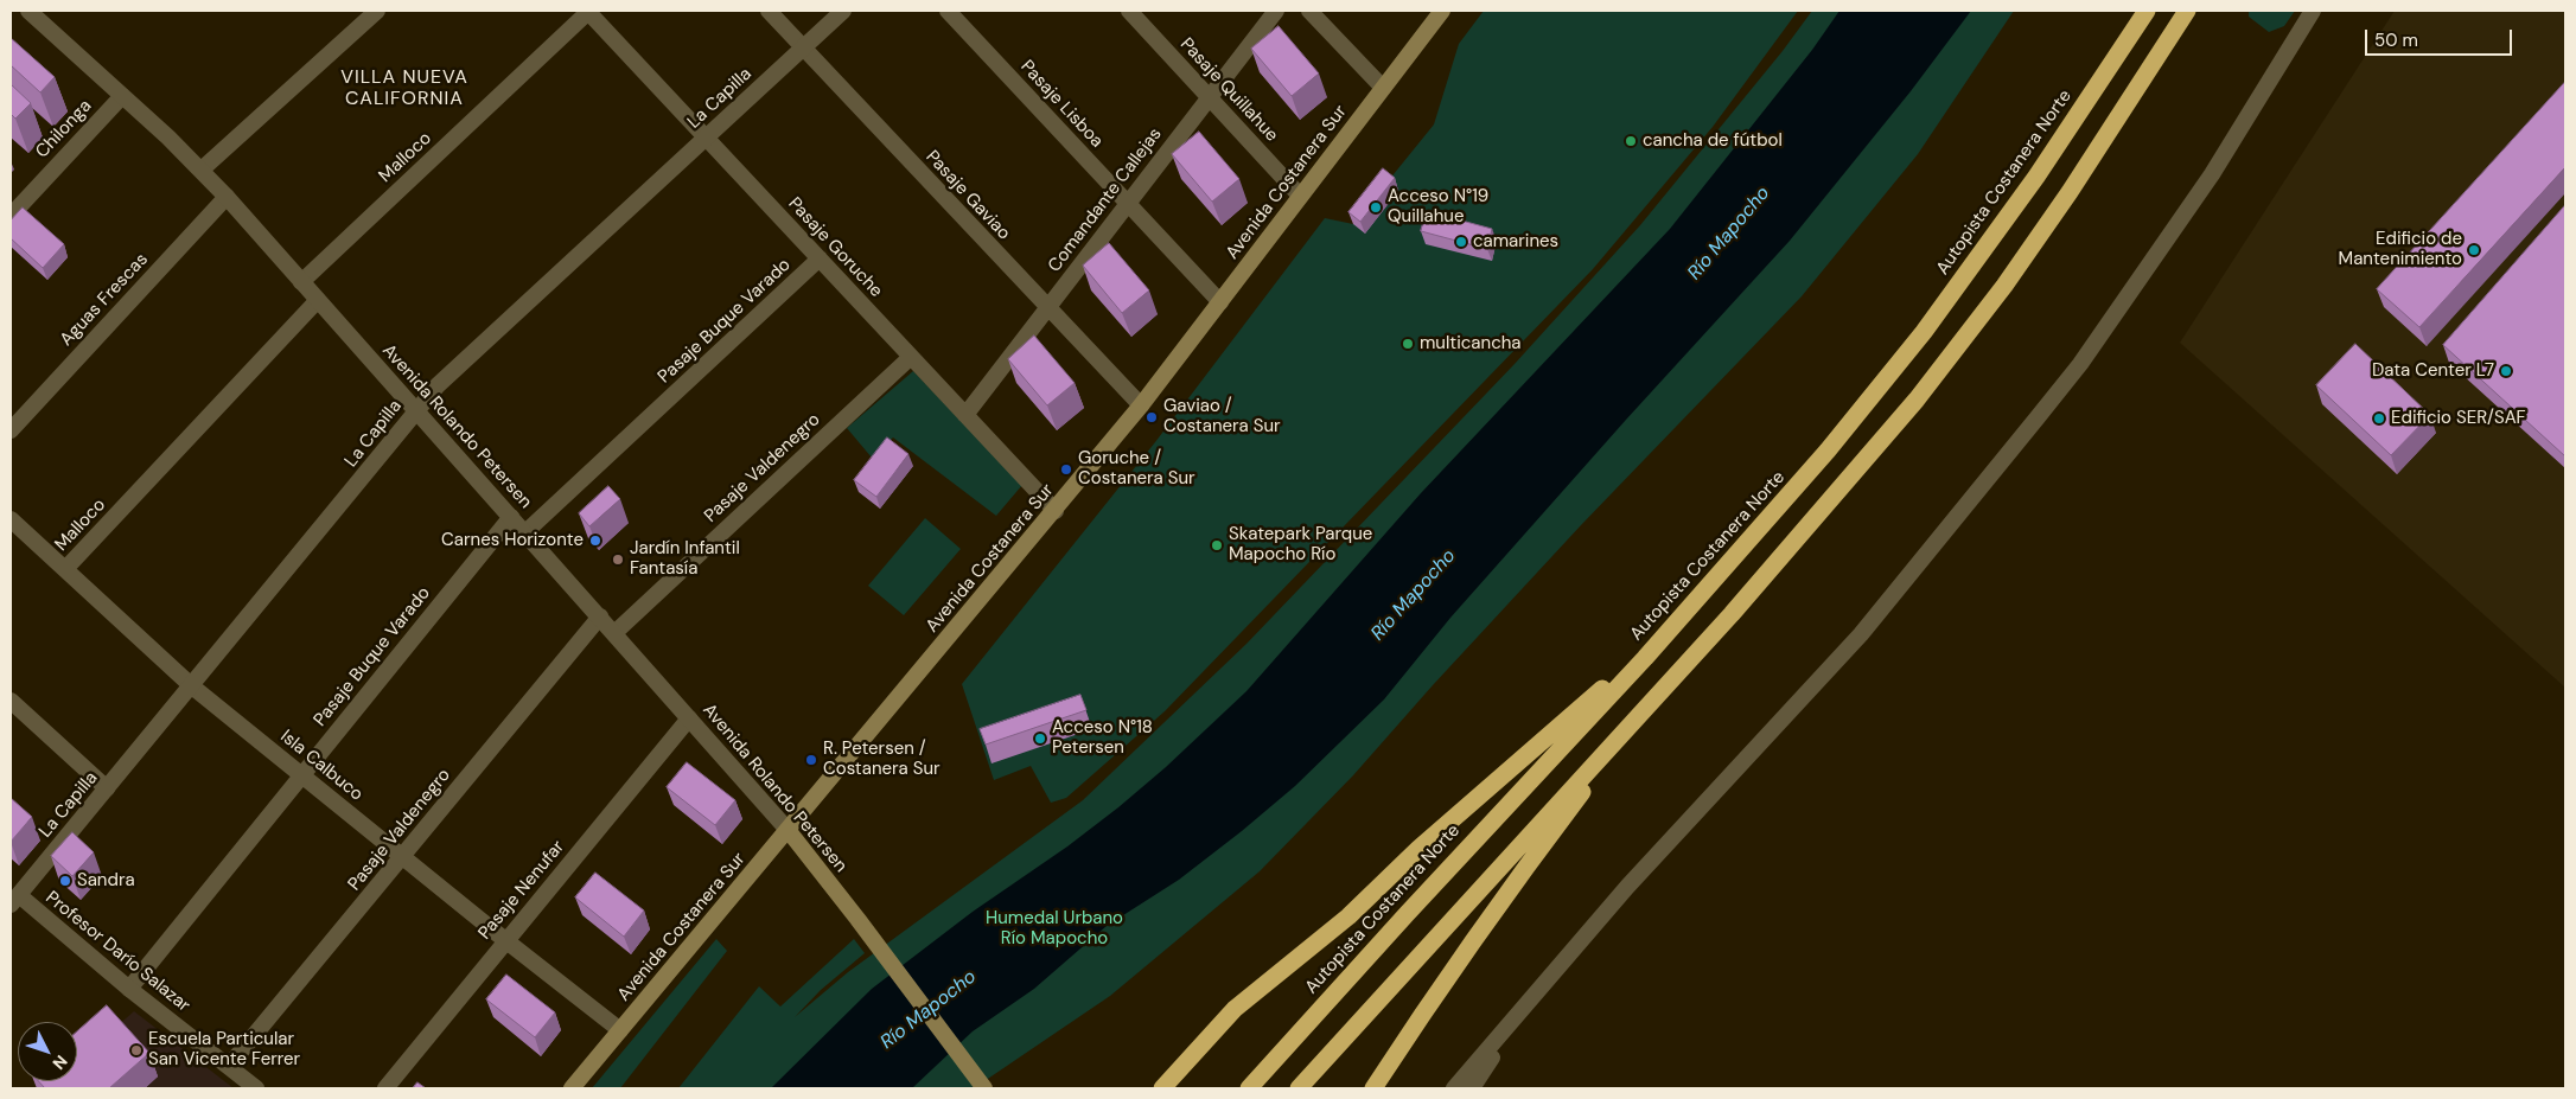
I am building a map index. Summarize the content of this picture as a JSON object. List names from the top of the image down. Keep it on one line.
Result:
{"streets":{"highway":["Autopista Costanera Norte"],"main road":["Avenida Costanera Sur","Avenida Rolando Petersen"],"street":["Pasaje Quillahue","La Capilla","Pasaje Lisboa","Chilonga","Malloco","Pasaje Gaviao","Comandante Callejas","Pasaje Goruche","Aguas Frescas","Pasaje Buque Varado","Pasaje Valdenegro","Isla Calbuco","Pasaje Nenufar","Profesor Darío Salazar"]},"crossings":[["Pasaje Quillahue","Avenida Costanera Sur"],["Pasaje Quillahue","Comandante Callejas"],["La Capilla","Pasaje Gaviao"],["La Capilla","Pasaje Goruche"],["La Capilla","Avenida Rolando Petersen"],["La Capilla","Isla Calbuco"],["La Capilla","Profesor Darío Salazar"],["Pasaje Lisboa","Avenida Costanera Sur"],["Pasaje Lisboa","Comandante Callejas"],["Chilonga","Avenida Rolando Petersen"],["Malloco","Pasaje Goruche"],["Malloco","Avenida Rolando Petersen"],["Malloco","Isla Calbuco"],["Avenida Costanera Sur","Pasaje Gaviao"],["Avenida Costanera Sur","Pasaje Goruche"],["Avenida Costanera Sur","Avenida Rolando Petersen"],["Avenida Costanera Sur","Isla Calbuco"],["Pasaje Gaviao","Comandante Callejas"],["Comandante Callejas","Pasaje Goruche"],["Pasaje Goruche","Pasaje Buque Varado"],["Pasaje Goruche","Pasaje Valdenegro"],["Aguas Frescas","Avenida Rolando Petersen"],["Pasaje Buque Varado","Avenida Rolando Petersen"],["Pasaje Buque Varado","Isla Calbuco"],["Pasaje Buque Varado","Profesor Darío Salazar"],["Avenida Rolando Petersen","Pasaje Valdenegro"],["Avenida Rolando Petersen","Pasaje Nenufar"],["Pasaje Valdenegro","Isla Calbuco"],["Pasaje Valdenegro","Profesor Darío Salazar"],["Isla Calbuco","Pasaje Nenufar"]],"districts":["VILLA NUEVA CALIFORNIA"],"water":["Río Mapocho"],"parks":["Humedal Urbano Río Mapocho"],"places":["cancha de fútbol","Acceso N°19 Quillahue","camarines","Edificio de Mantenimiento","multicancha","Data Center L7","Gaviao / Costanera Sur","Edificio SER/SAF","Goruche / Costanera Sur","Carnes Horizonte","Skatepark Parque Mapocho Río","Jardín Infantil Fantasía","Acceso N°18 Petersen","R. Petersen / Costanera Sur","Sandra","Escuela Particular San Vicente Ferrer"],"scale_bar":"50 m","north":"bottom right"}
